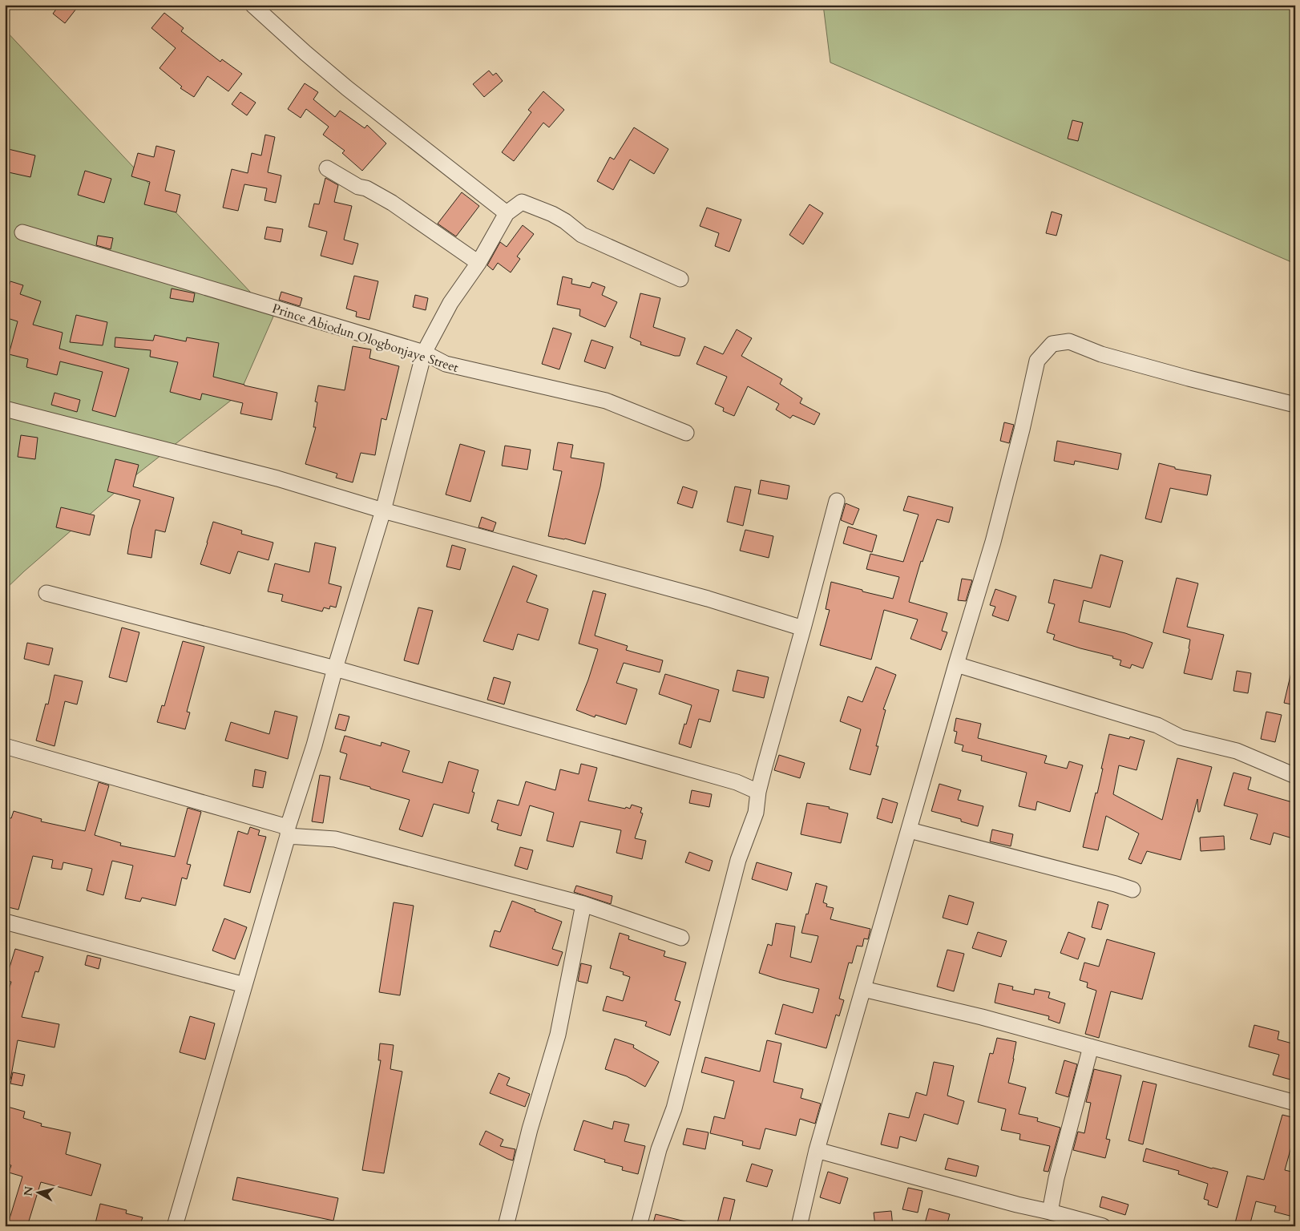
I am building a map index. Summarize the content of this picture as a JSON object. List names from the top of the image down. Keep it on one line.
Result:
{"streets":{"street":["Prince Abiodun Ologbonjaye Street"]},"north":"left"}
